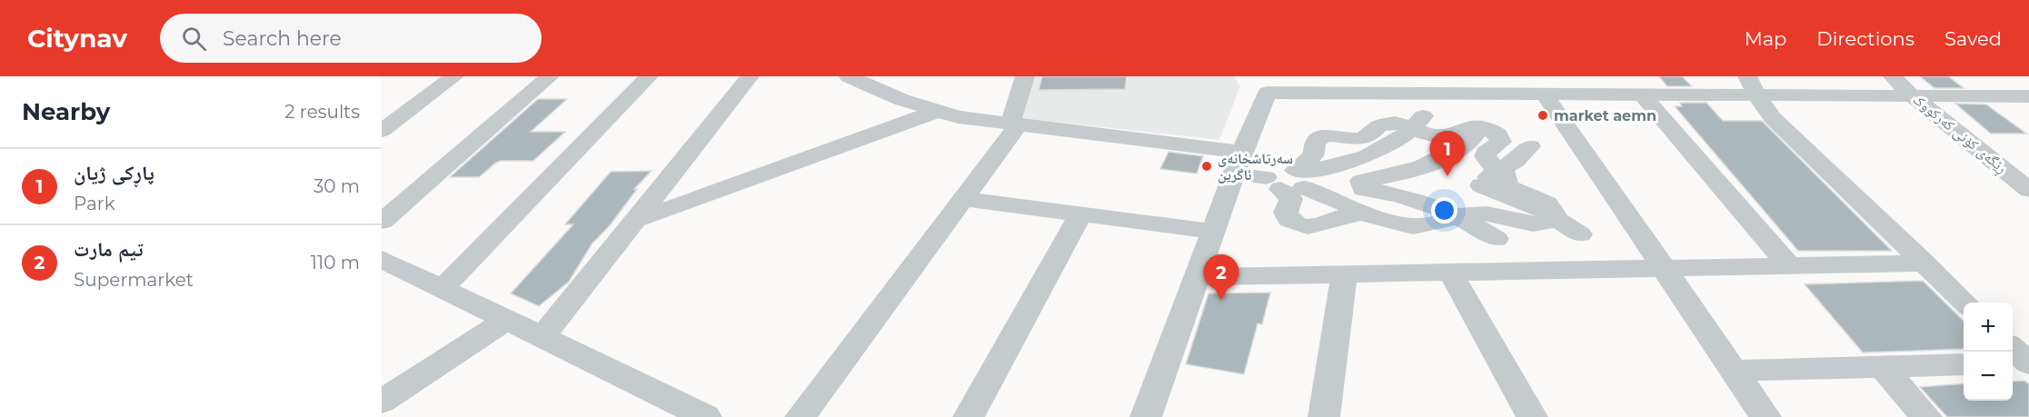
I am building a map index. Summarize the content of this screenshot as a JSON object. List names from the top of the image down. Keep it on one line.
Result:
{"streets":{"street":["ڕێگەی کۆنی کەرکووک"]},"places":["market aemn","سەرتاشخانەی ئاگرین"],"page":{"header":"Citynav","search":"Search here","nav":["Map","Directions","Saved"],"heading":["Nearby","2 results"],"pins":["1","2"],"list":[{"mark":"1","name":"پاڕکی ژیان","note":"Park","value":"30 m"},{"mark":"2","name":"تیم مارت","note":"Supermarket","value":"110 m"}],"map_buttons":["+","−"]}}
